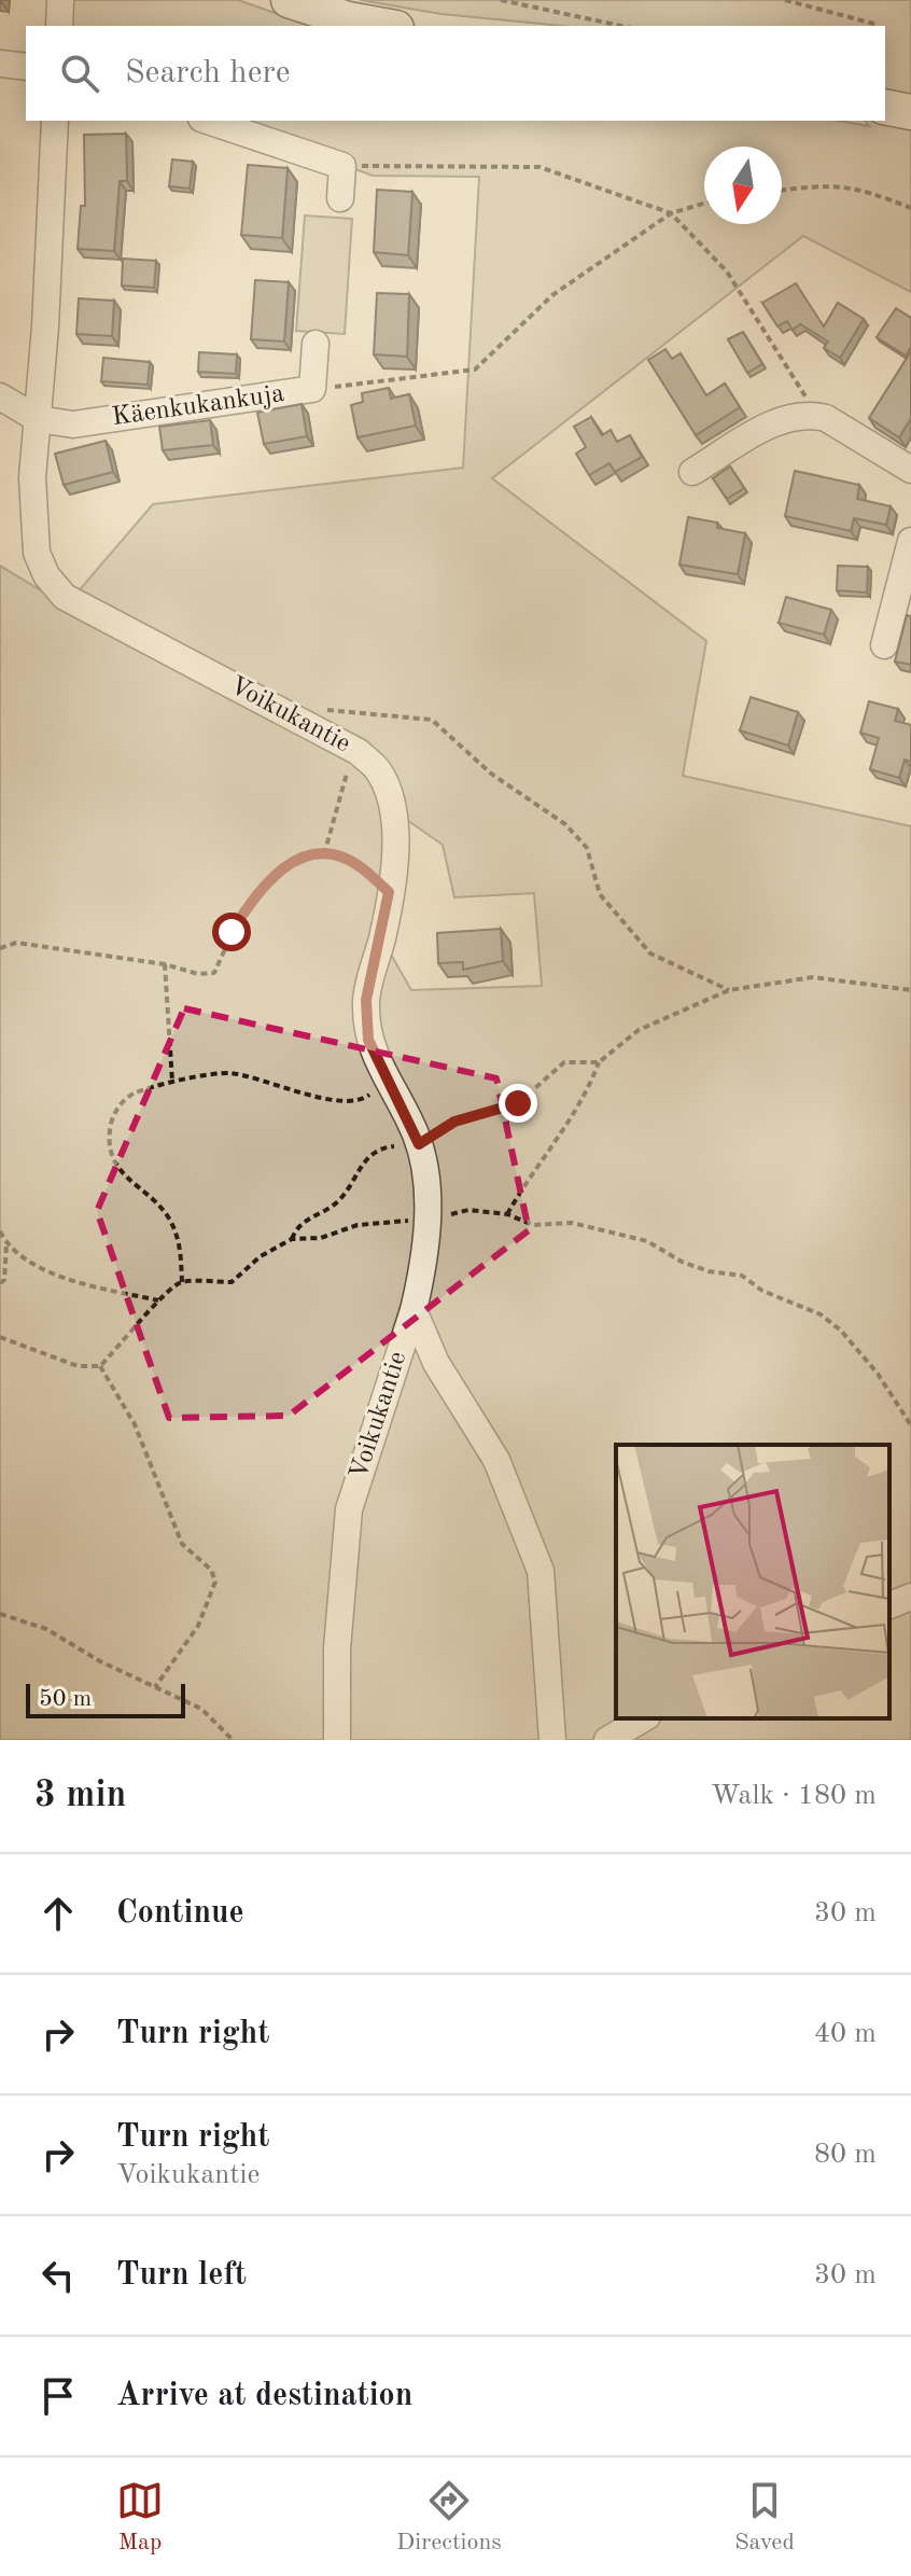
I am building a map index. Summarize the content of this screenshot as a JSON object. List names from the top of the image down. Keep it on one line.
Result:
{"streets":{"street":["Käenkukankuja","Voikukantie"]},"crossings":[["Käenkukankuja","Voikukantie"]],"scale_bar":"50 m","north":"bottom","page":{"search":"Search here","scale":"50 m","heading":["3 min","Walk · 180 m"],"list":[["Continue","30 m"],["Turn right","40 m"],["Turn right","Voikukantie","80 m"],["Turn left","30 m"],"Arrive at destination"],"nav":["Map","Directions","Saved"]}}
